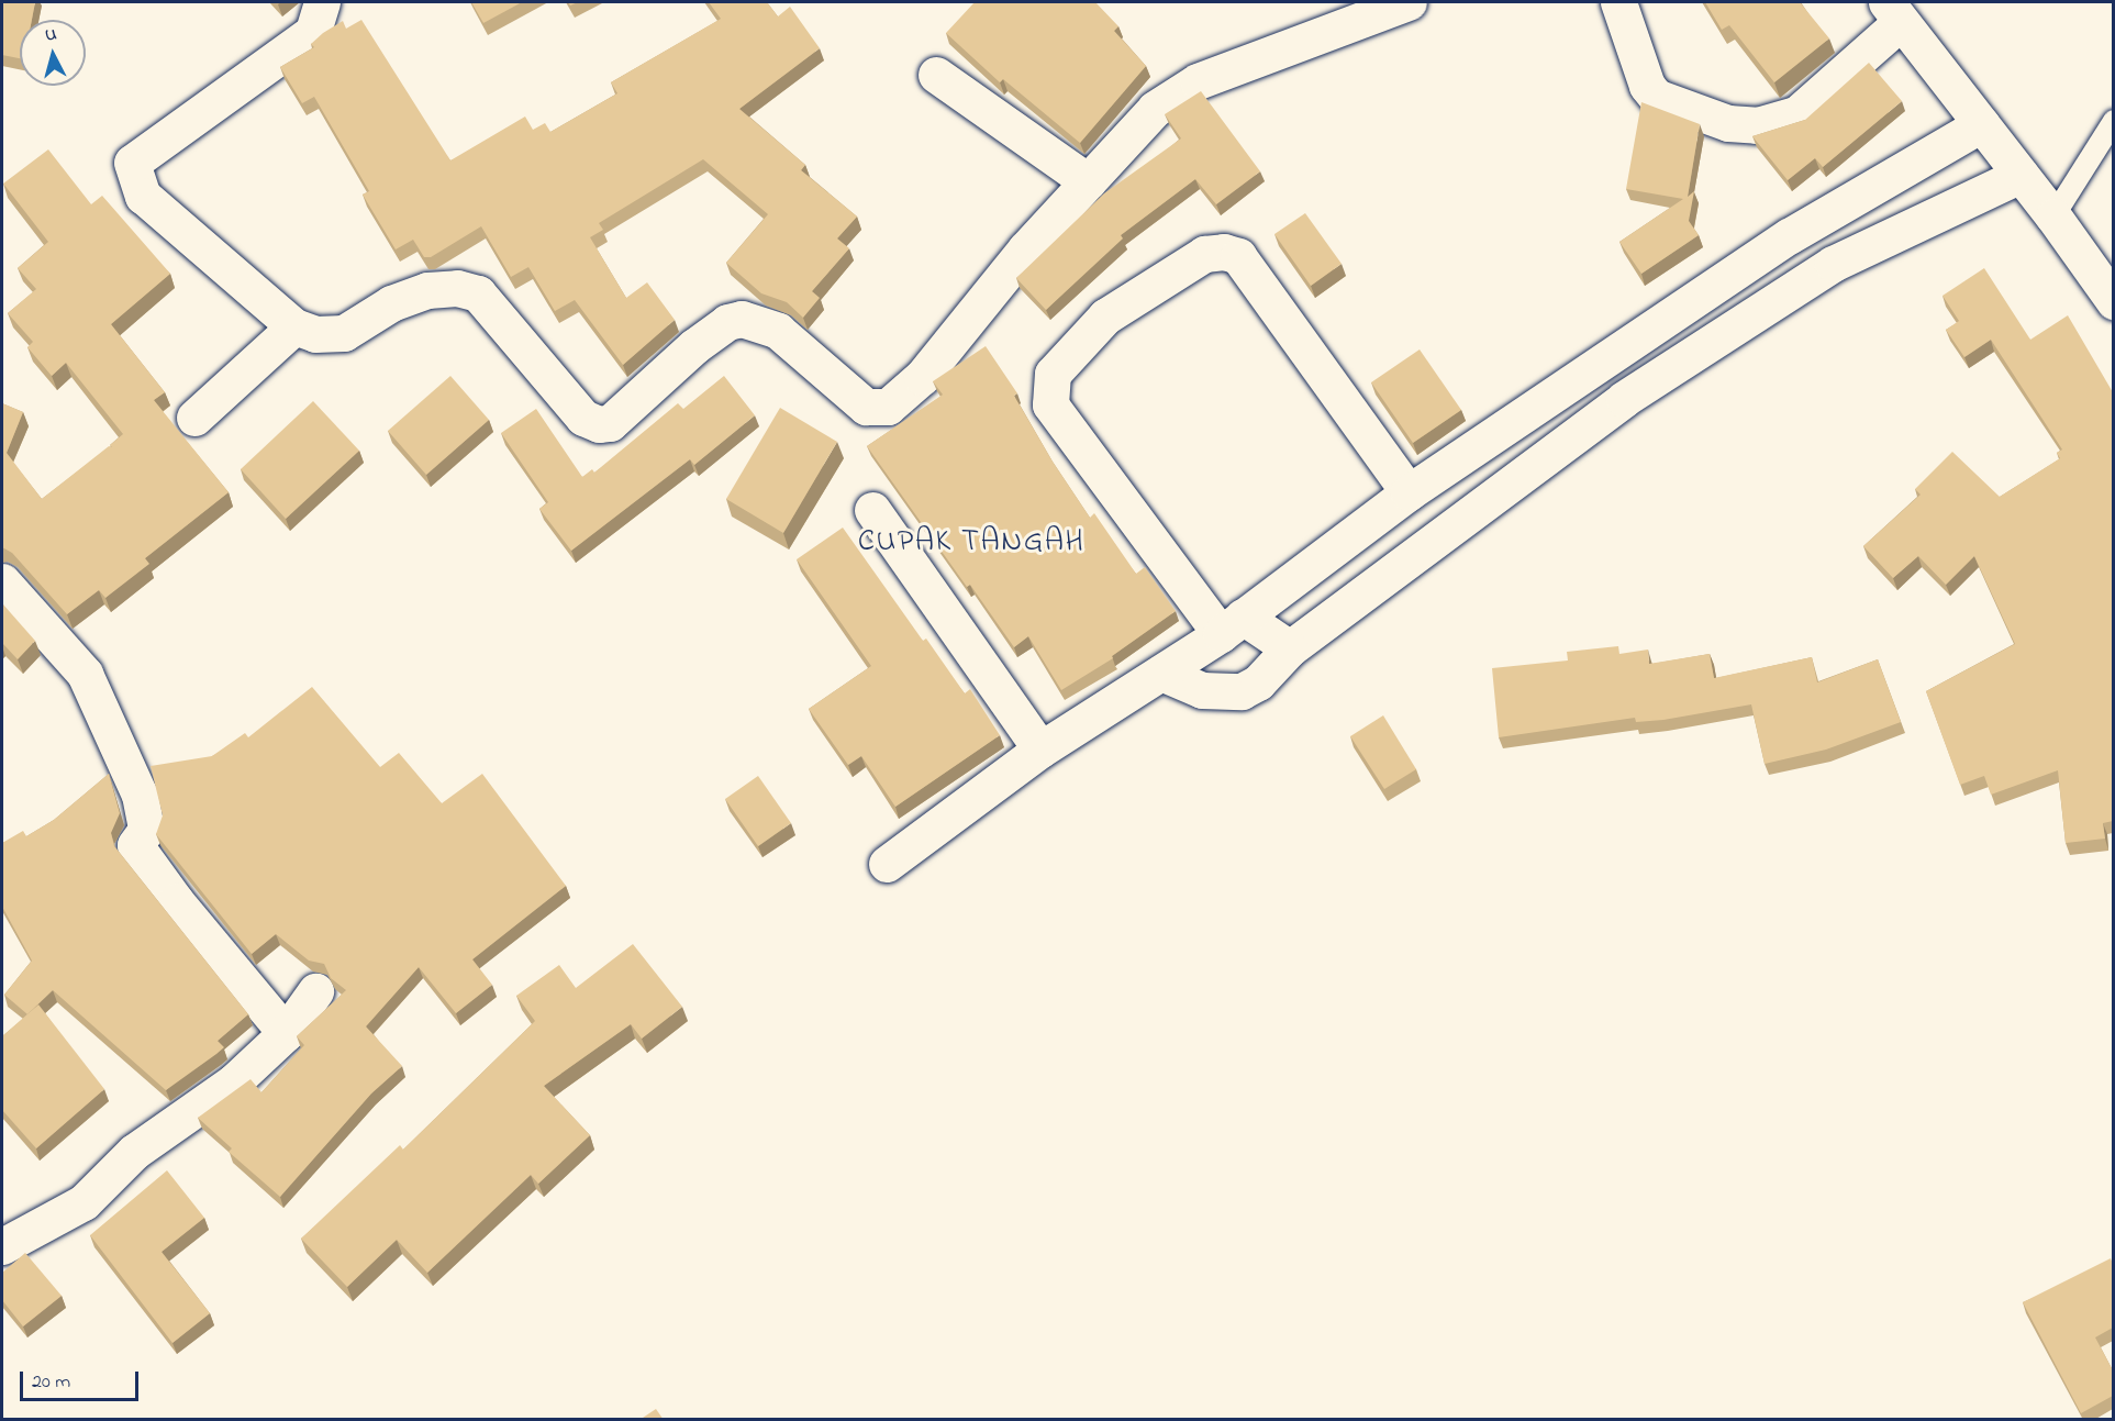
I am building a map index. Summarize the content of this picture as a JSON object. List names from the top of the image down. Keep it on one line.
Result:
{"districts":["CUPAK TANGAH"],"scale_bar":"20 m","north":"top"}
